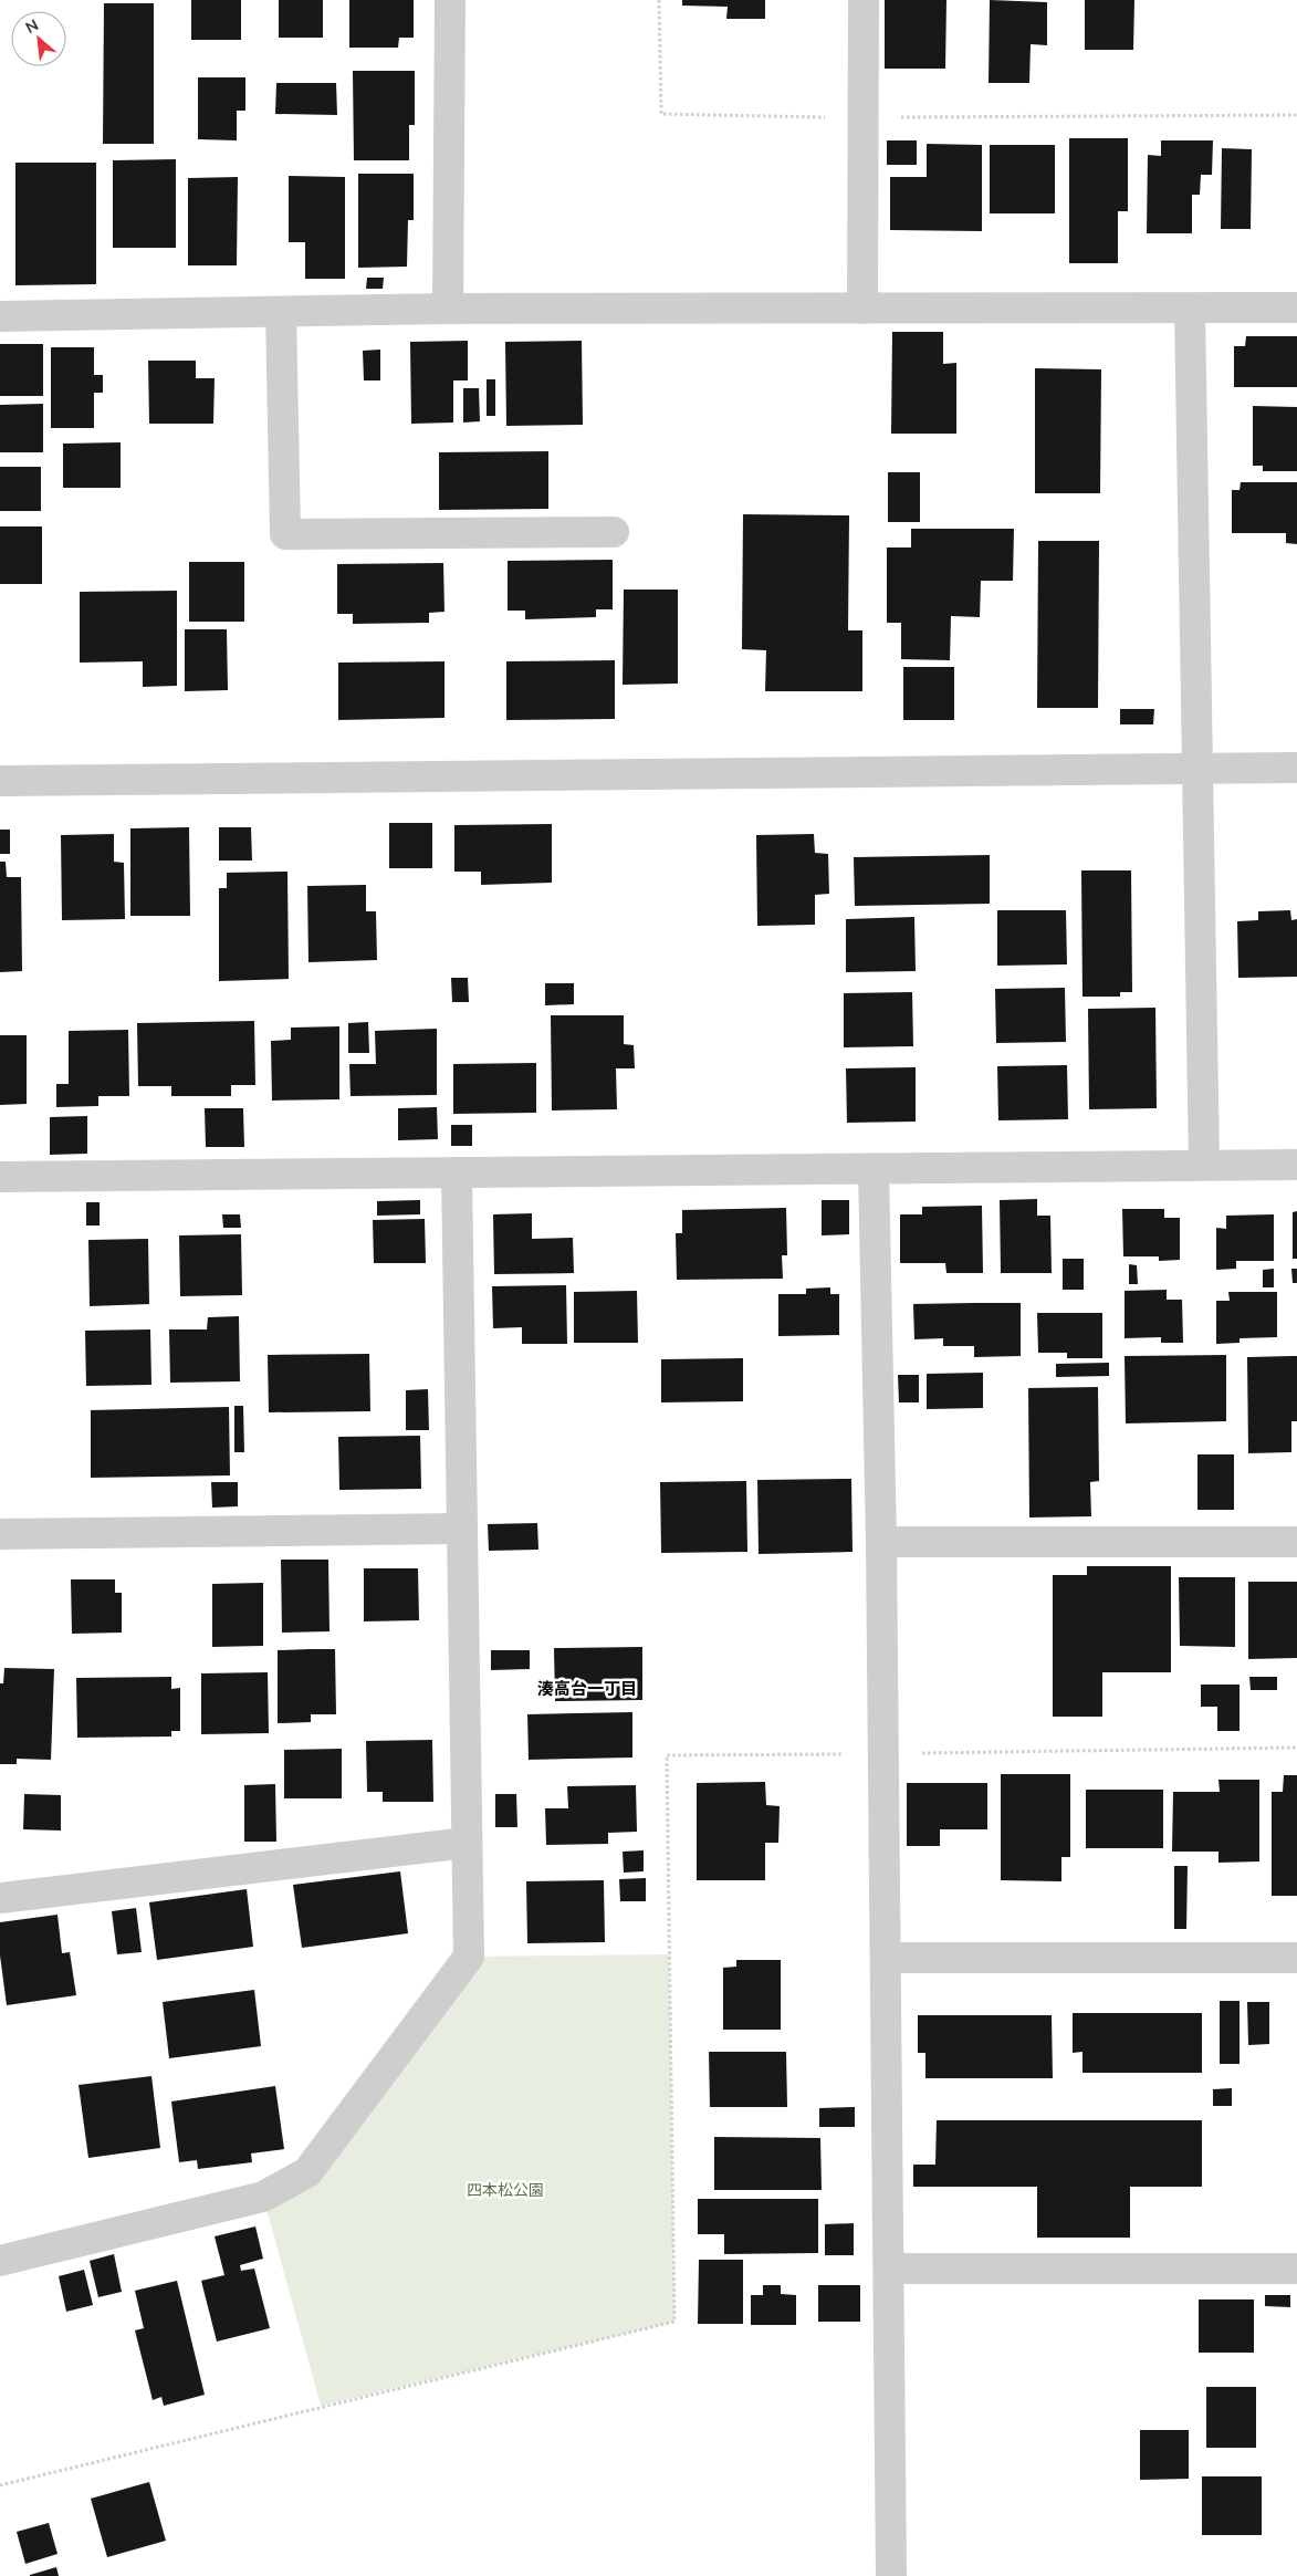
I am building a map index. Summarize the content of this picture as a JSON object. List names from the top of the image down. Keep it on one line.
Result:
{"districts":["湊高台一丁目"],"parks":["四本松公園"],"north":"top left"}
